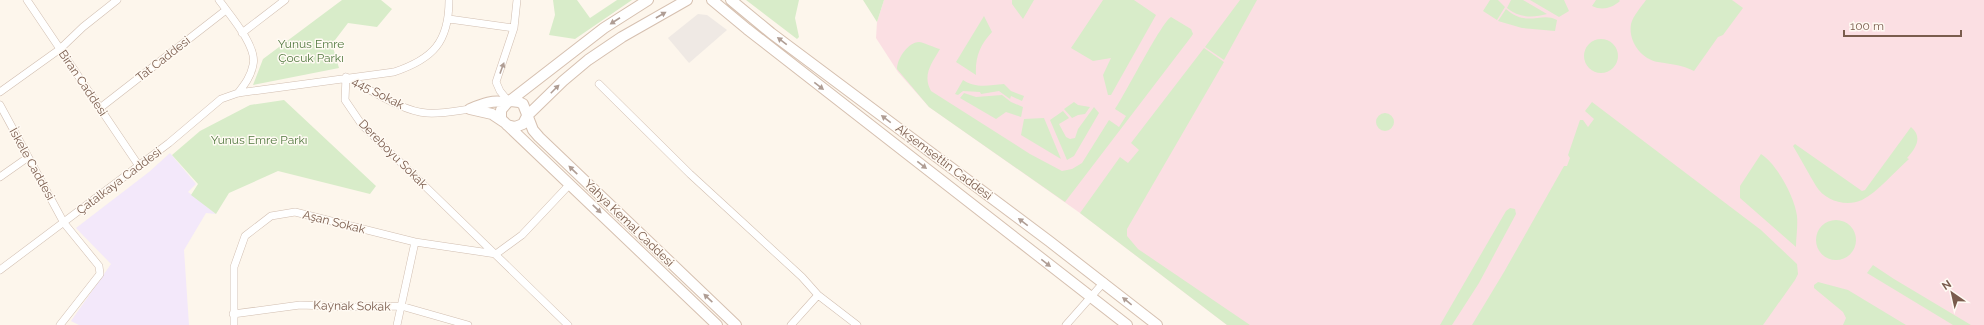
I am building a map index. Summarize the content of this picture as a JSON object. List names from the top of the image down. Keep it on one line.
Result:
{"streets":{"main road":["445 Sokak","Akşemsettin Caddesi","Yahya Kemal Caddesi"],"street":["Tat Caddesi","Biran Caddesi","Dereboyu Sokak","İskele Caddesi","Çatalkaya Caddesi","Aşan Sokak","Kaynak Sokak"]},"crossings":[["Tat Caddesi","Biran Caddesi"],["Biran Caddesi","Çatalkaya Caddesi"],["445 Sokak","Dereboyu Sokak"],["445 Sokak","Çatalkaya Caddesi"],["445 Sokak","Yahya Kemal Caddesi"],["Dereboyu Sokak","Aşan Sokak"],["İskele Caddesi","Çatalkaya Caddesi"],["Aşan Sokak","Kaynak Sokak"]],"parks":["Yunus Emre Çocuk Parkı","Yunus Emre Parkı"],"scale_bar":"100 m","north":"top left"}
